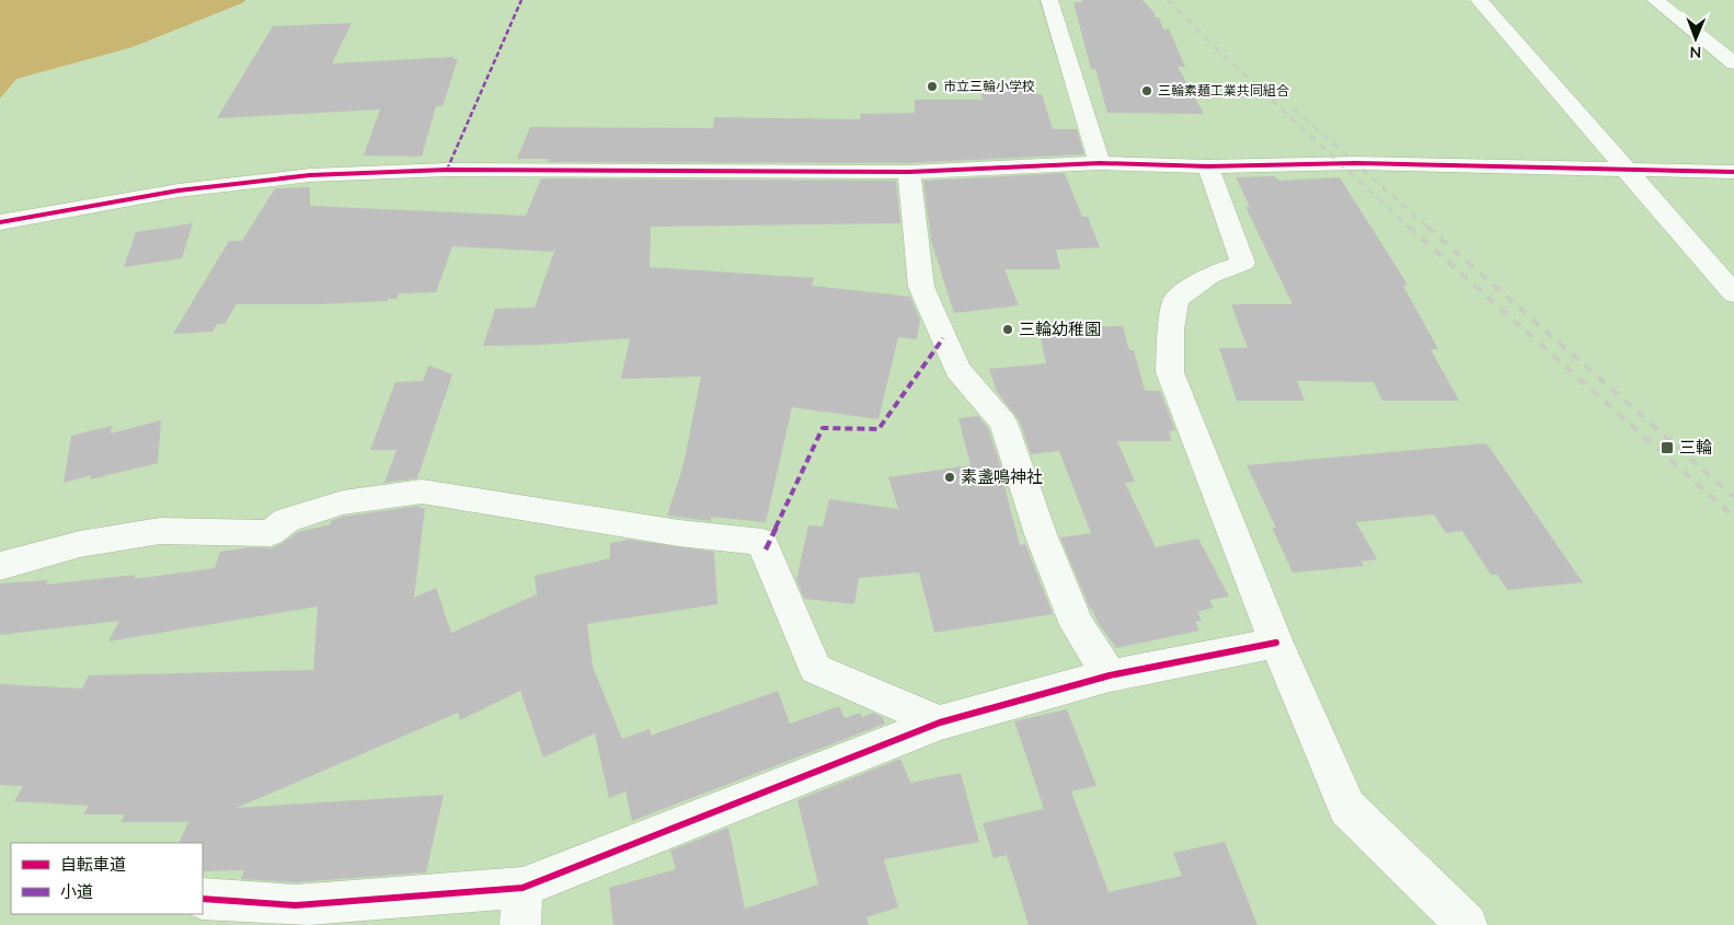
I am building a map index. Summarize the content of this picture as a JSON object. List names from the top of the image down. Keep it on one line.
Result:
{"places":{"other":["市立三輪小学校","三輪素麺工業共同組合","三輪幼稚園","素盞鳴神社"],"transit":["三輪"]},"legend":["自転車道","小道"],"north":"bottom"}
